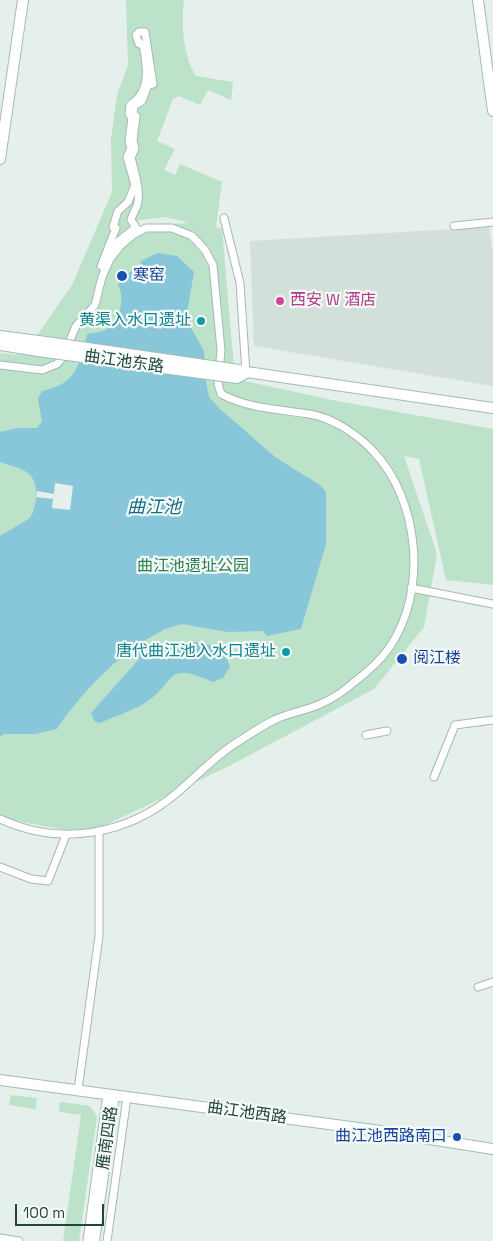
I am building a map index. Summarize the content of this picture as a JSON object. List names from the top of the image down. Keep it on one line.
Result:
{"streets":{"street":["曲江池东路","曲江池西路","雁南四路"]},"crossings":[["曲江池西路","雁南四路"]],"water":["曲江池"],"parks":["曲江池遗址公园"],"places":["寒窑","西安 W 酒店","黄渠入水口遗址","唐代曲江池入水口遗址","阅江楼","曲江池西路南口"],"scale_bar":"100 m"}
